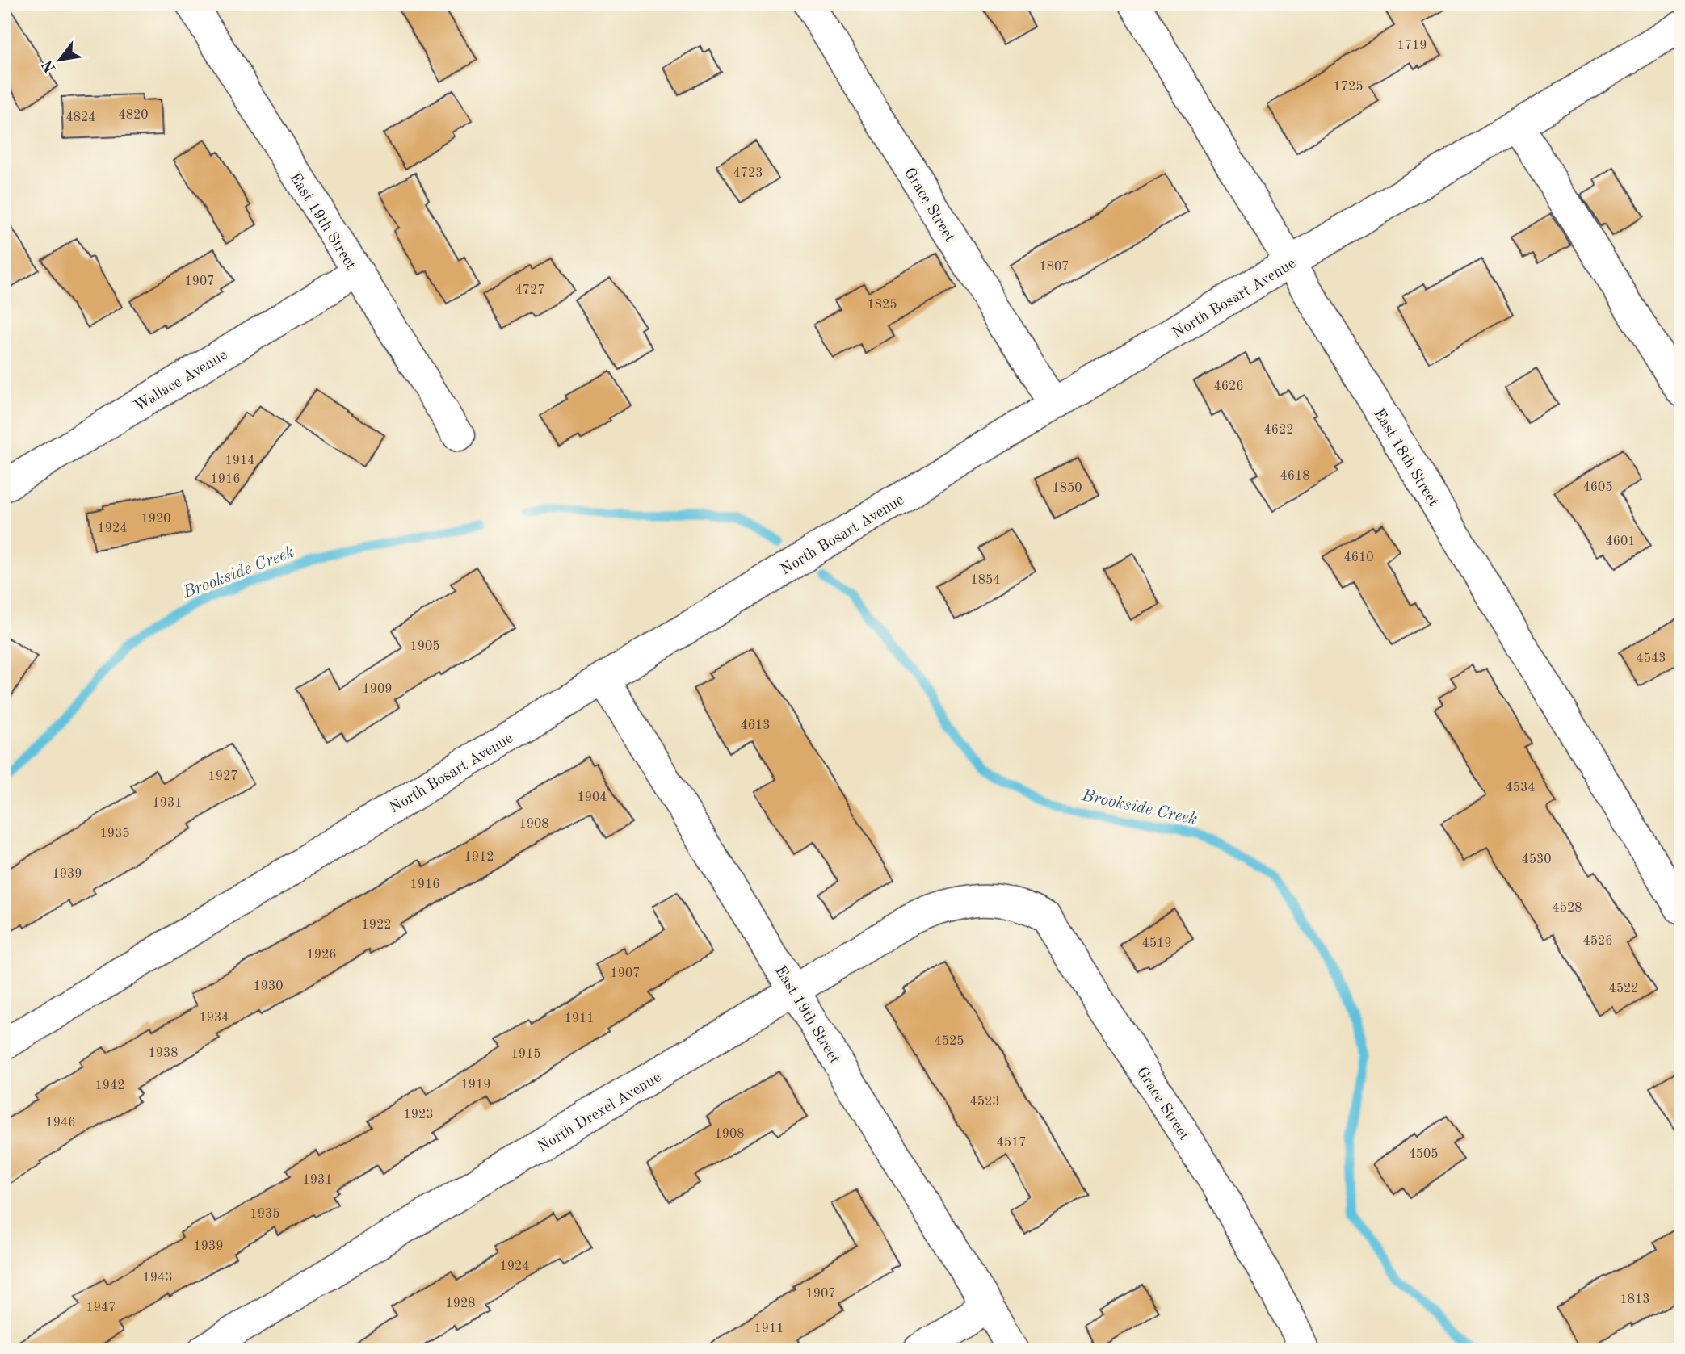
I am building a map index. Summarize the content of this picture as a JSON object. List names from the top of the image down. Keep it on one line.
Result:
{"streets":{"street":["Grace Street","East 19th Street","North Bosart Avenue","Wallace Avenue","East 18th Street","North Drexel Avenue"]},"crossings":[["Grace Street","North Bosart Avenue"],["Grace Street","North Drexel Avenue"],["East 19th Street","North Bosart Avenue"],["East 19th Street","Wallace Avenue"],["East 19th Street","North Drexel Avenue"],["North Bosart Avenue","East 18th Street"]],"water":["Brookside Creek"],"house_numbers":["1719","1725","4820","4824","4723","1807","1907","4727","1825","4626","4622","1914","4618","1916","4605","1850","1920","1924","4601","4610","1854","1905","4543","1909","4613","1927","4534","1904","1931","1908","1935","1912","4530","1939","1916","4528","1922","4526","4519","1926","1907","1930","4522","1934","1911","4525","1938","1915","1919","1942","4523","1923","1946","1908","4517","4505","1931","1935","1939","1924","1943","1907","1813","1928","1947","1911"],"north":"bottom left"}
